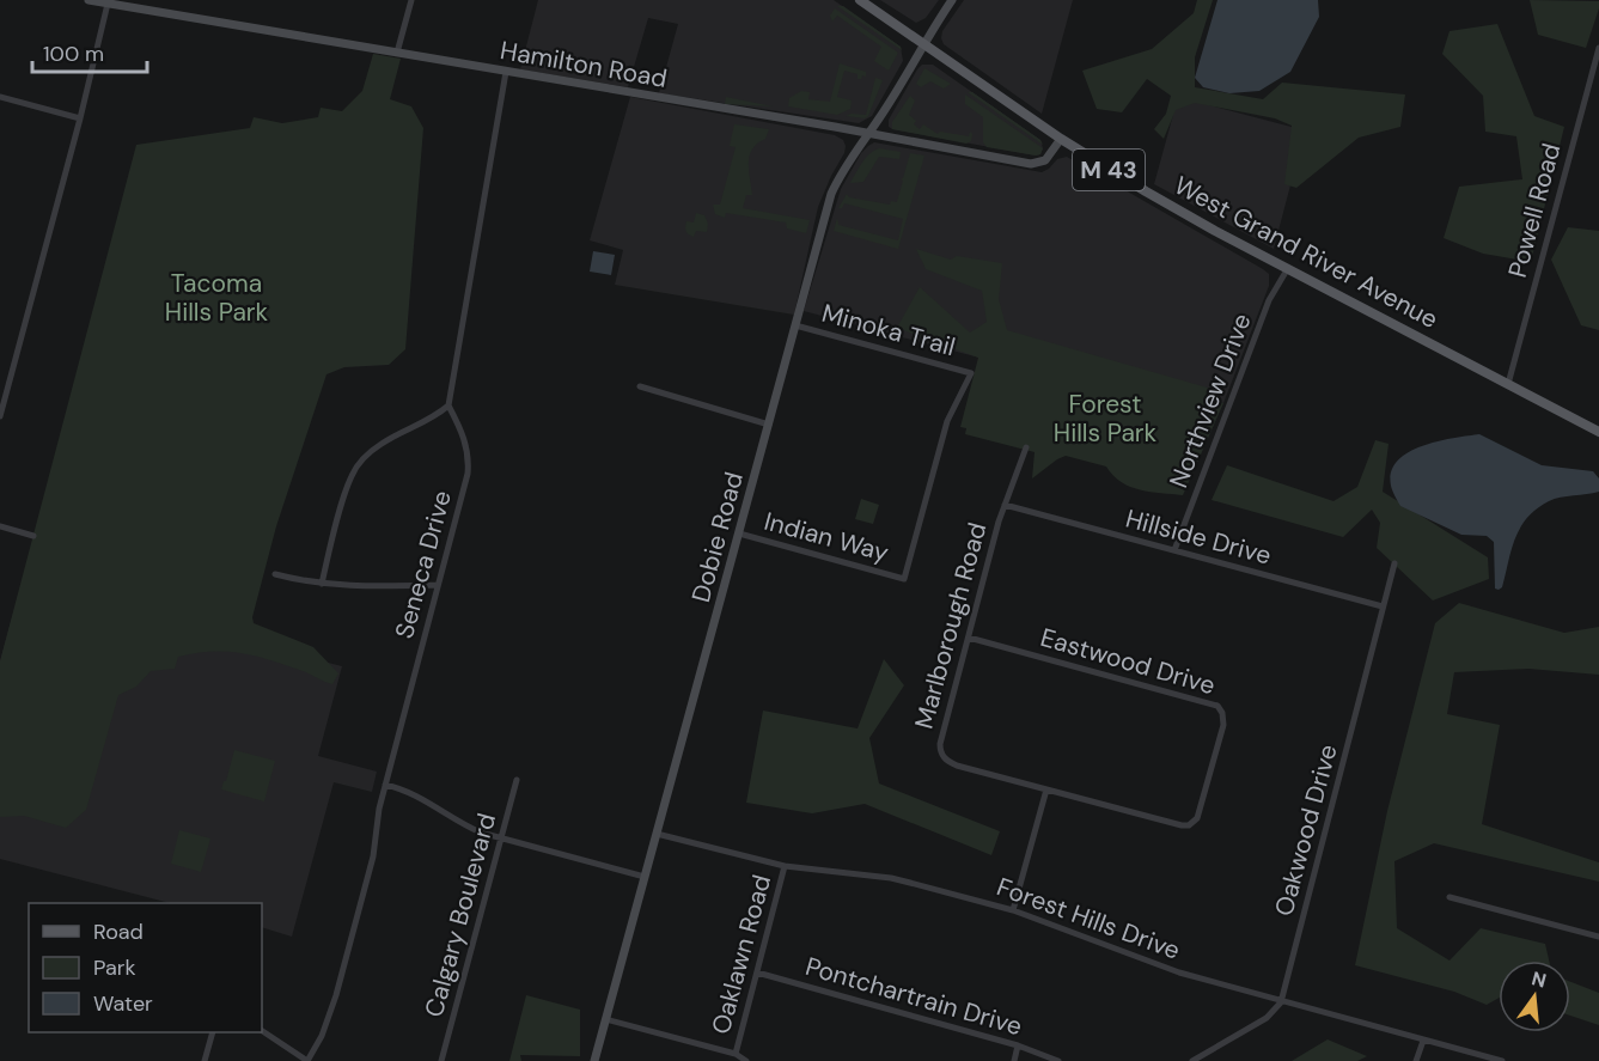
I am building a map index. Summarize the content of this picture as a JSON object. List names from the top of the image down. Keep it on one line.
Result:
{"streets":{"main road":["M 43","West Grand River Avenue"],"street":["Hamilton Road","Powell Road","Minoka Trail","Northview Drive","Dobie Road","Indian Way","Hillside Drive","Seneca Drive","Marlborough Road","Eastwood Drive","Oakwood Drive","Calgary Boulevard","Forest Hills Drive","Oaklawn Road","Pontchartrain Drive"]},"crossings":[["Hamilton Road","West Grand River Avenue"],["Hamilton Road","Dobie Road"],["Powell Road","West Grand River Avenue"],["West Grand River Avenue","Northview Drive"],["West Grand River Avenue","Dobie Road"],["Minoka Trail","Dobie Road"],["Minoka Trail","Indian Way"],["Northview Drive","Hillside Drive"],["Dobie Road","Indian Way"],["Dobie Road","Forest Hills Drive"],["Hillside Drive","Marlborough Road"],["Hillside Drive","Oakwood Drive"],["Marlborough Road","Eastwood Drive"],["Oakwood Drive","Forest Hills Drive"],["Forest Hills Drive","Oaklawn Road"],["Oaklawn Road","Pontchartrain Drive"]],"parks":["Tacoma Hills Park","Forest Hills Park"],"legend":["Road","Park","Water"],"scale_bar":"100 m","north":"top"}
